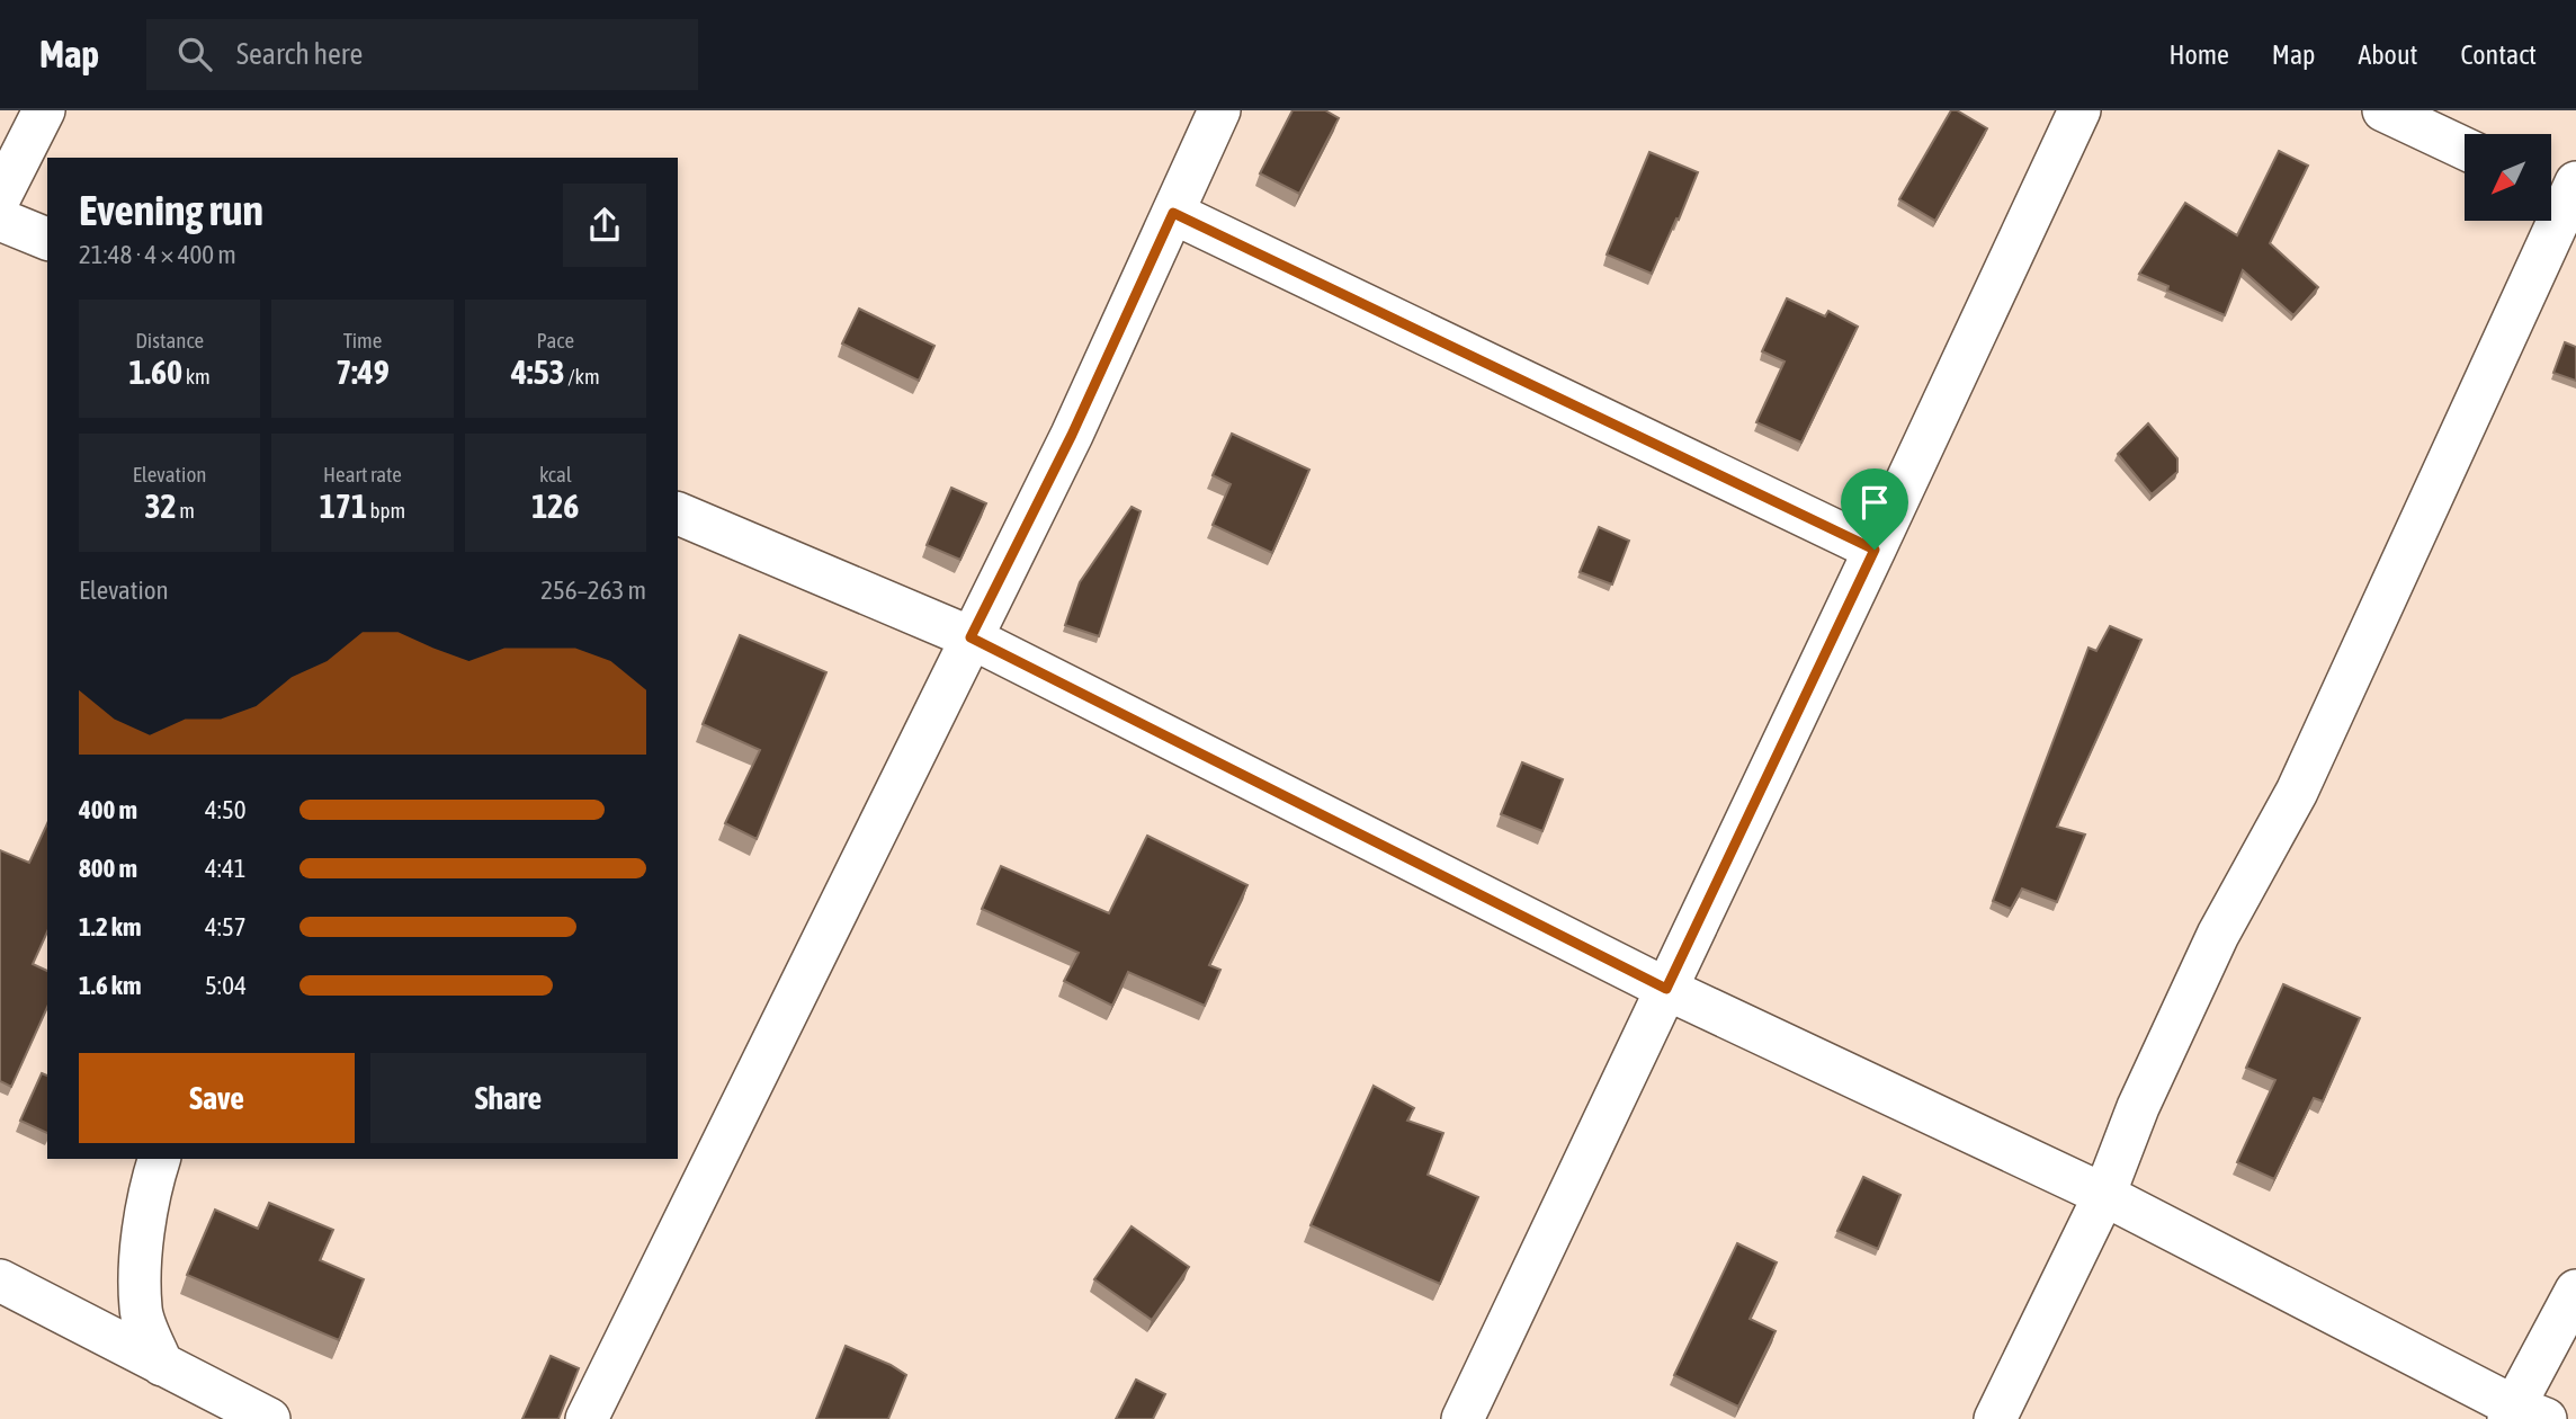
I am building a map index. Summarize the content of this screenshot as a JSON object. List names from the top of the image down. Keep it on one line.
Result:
{"north":"bottom left","page":{"header":"Map","search":"Search here","nav":["Home","Map","About","Contact"],"heading":["Evening run","21:48 · 4 × 400 m"],"stats":[["Distance","1.60 km"],["Time","7:49"],["Pace","4:53 /km"],["Elevation","32 m"],["Heart rate","171 bpm"],["kcal","126"]],"chart":["Elevation","256–263 m"],"list":[{"name":"400 m","note":"4:50"},{"name":"800 m","note":"4:41"},{"name":"1.2 km","note":"4:57"},{"name":"1.6 km","note":"5:04"}],"buttons":["Save","Share"]}}
